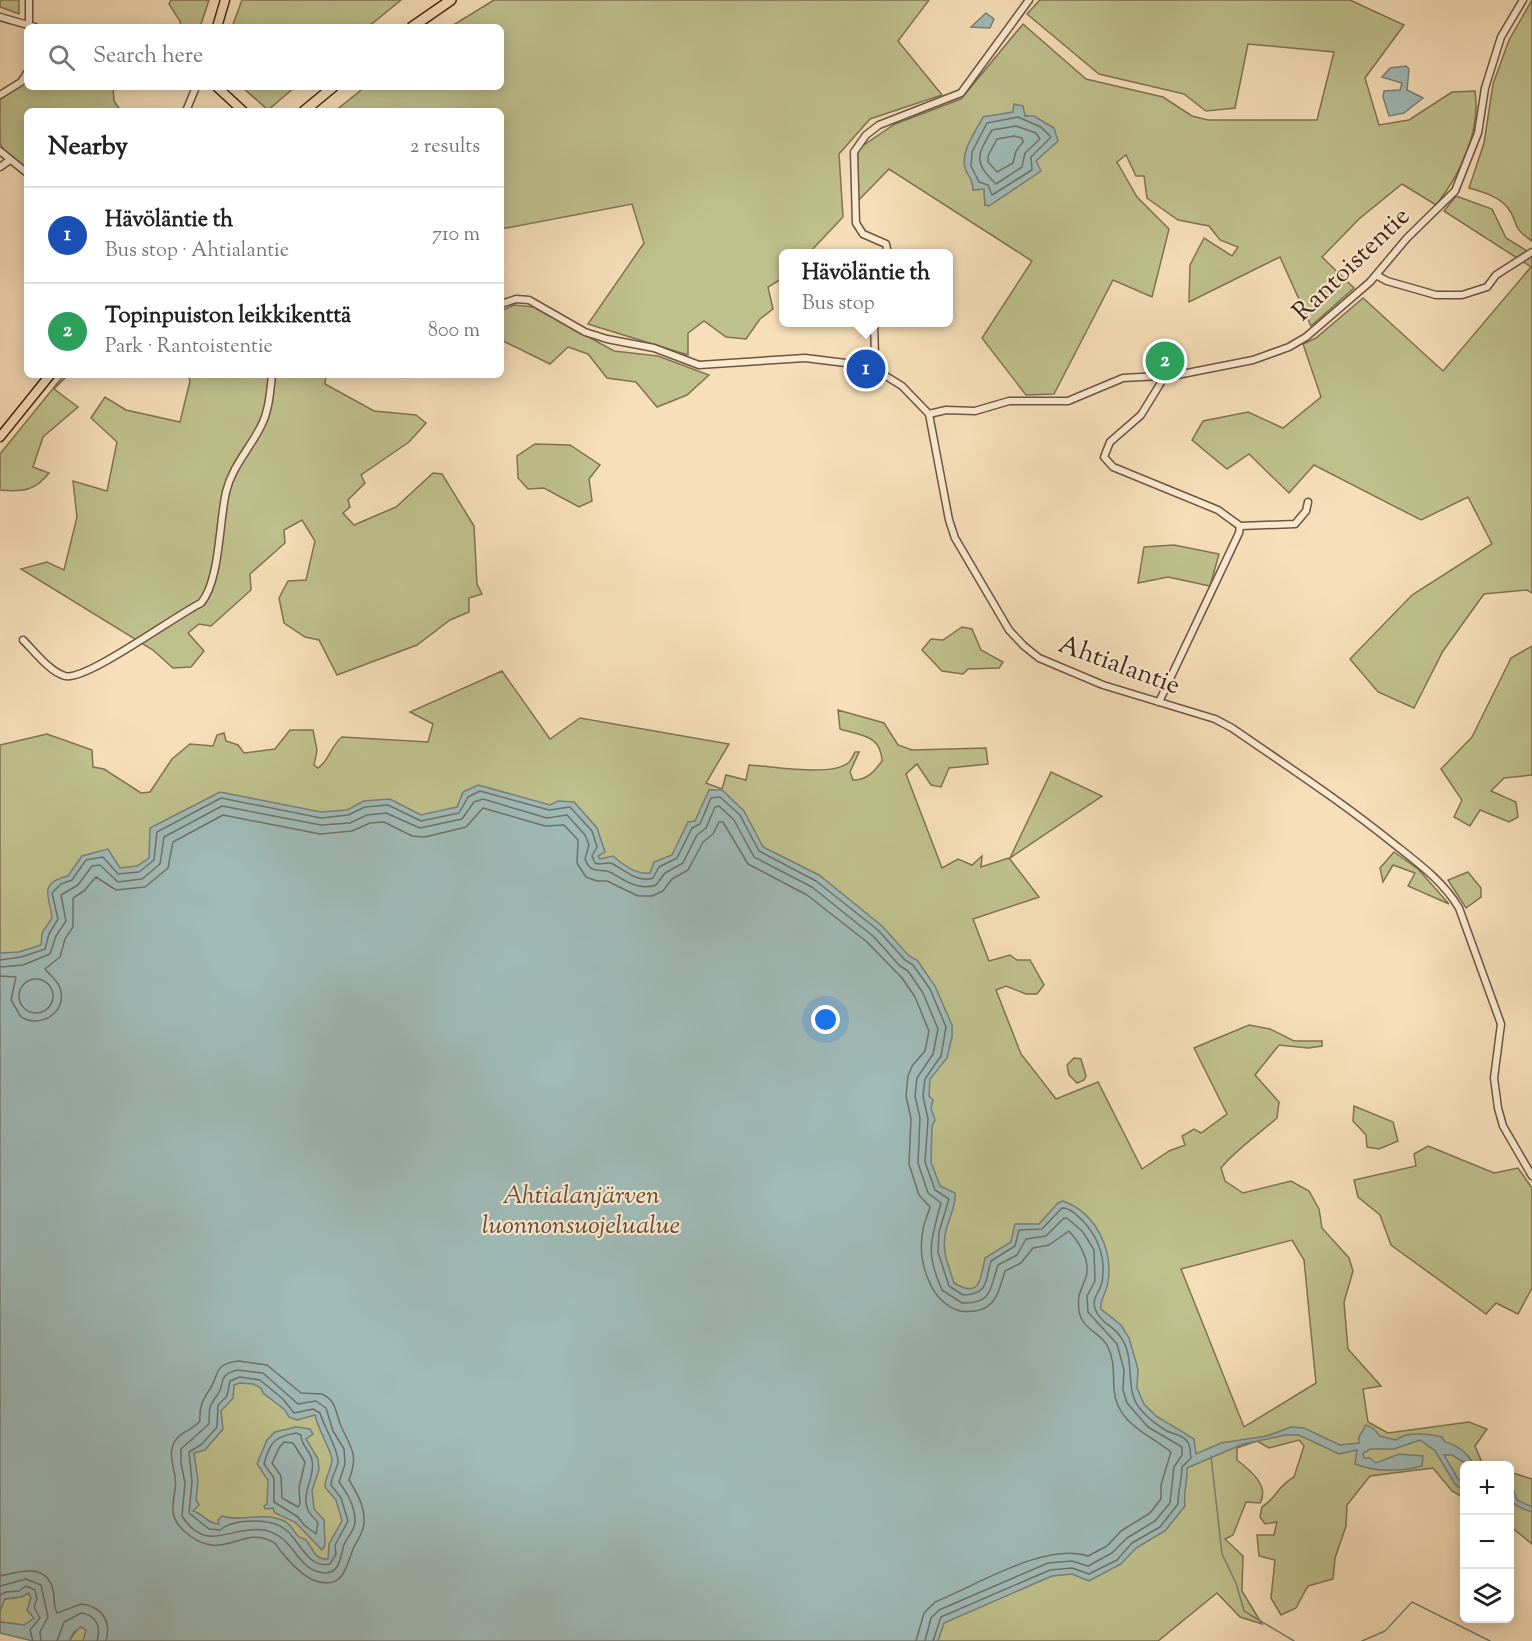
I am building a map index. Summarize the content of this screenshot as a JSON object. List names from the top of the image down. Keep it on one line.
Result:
{"streets":{"street":["Rantoistentie","Ahtialantie"]},"crossings":[["Rantoistentie","Ahtialantie"]],"parks":["Ahtialanjärven luonnonsuojelualue"],"page":{"search":"Search here","heading":["Nearby","2 results"],"list":[{"mark":"1","name":"Hävöläntie th","note":"Bus stop · Ahtialantie","value":"710 m"},{"mark":"2","name":"Topinpuiston leikkikenttä","note":"Park · Rantoistentie","value":"800 m"}],"popup":["Hävöläntie th","Bus stop"],"pins":["2","1"],"map_buttons":["+","−"]}}
